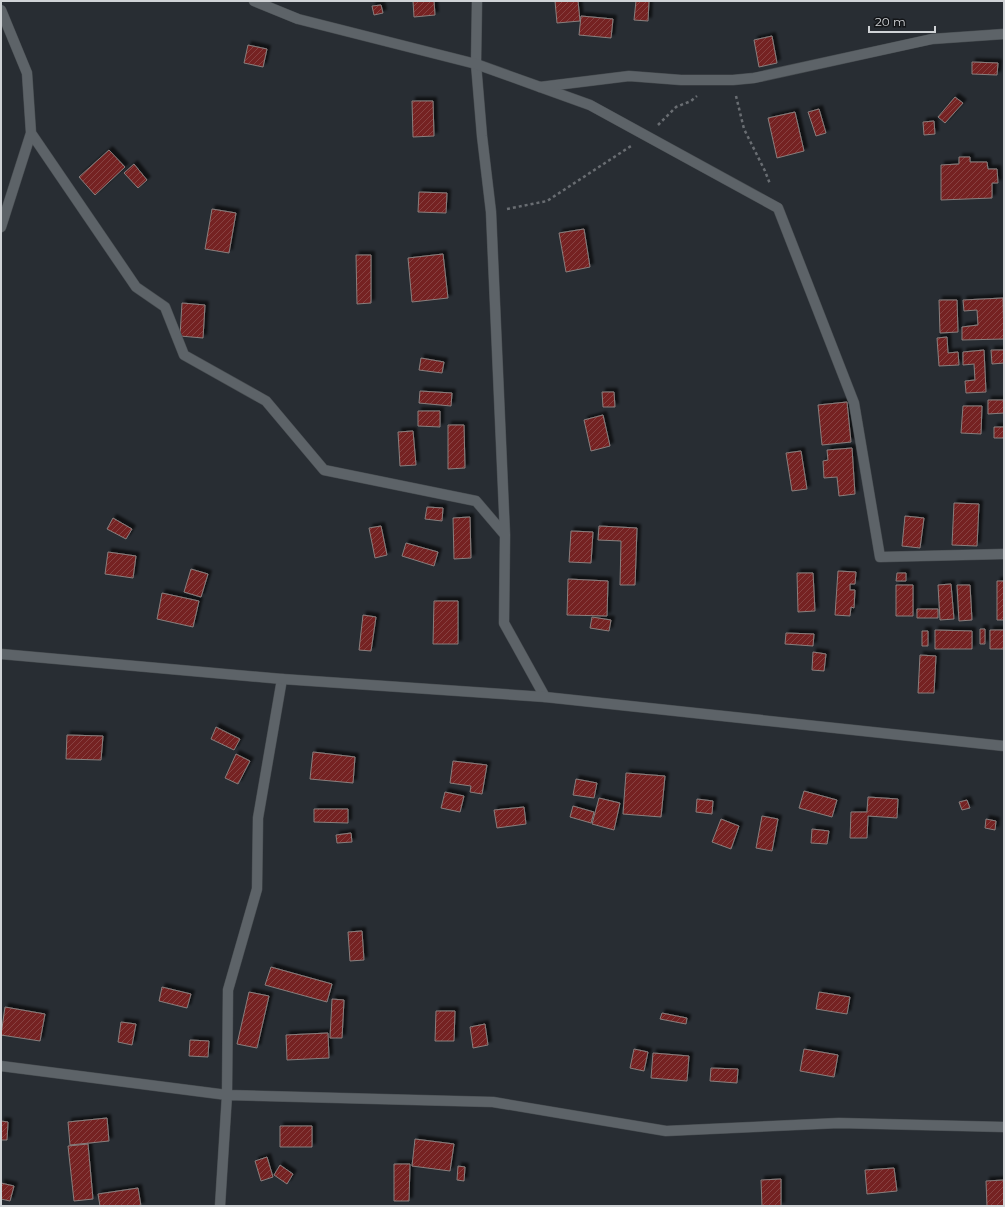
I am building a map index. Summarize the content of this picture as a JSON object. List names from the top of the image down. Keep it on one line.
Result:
{"scale_bar":"20 m"}
